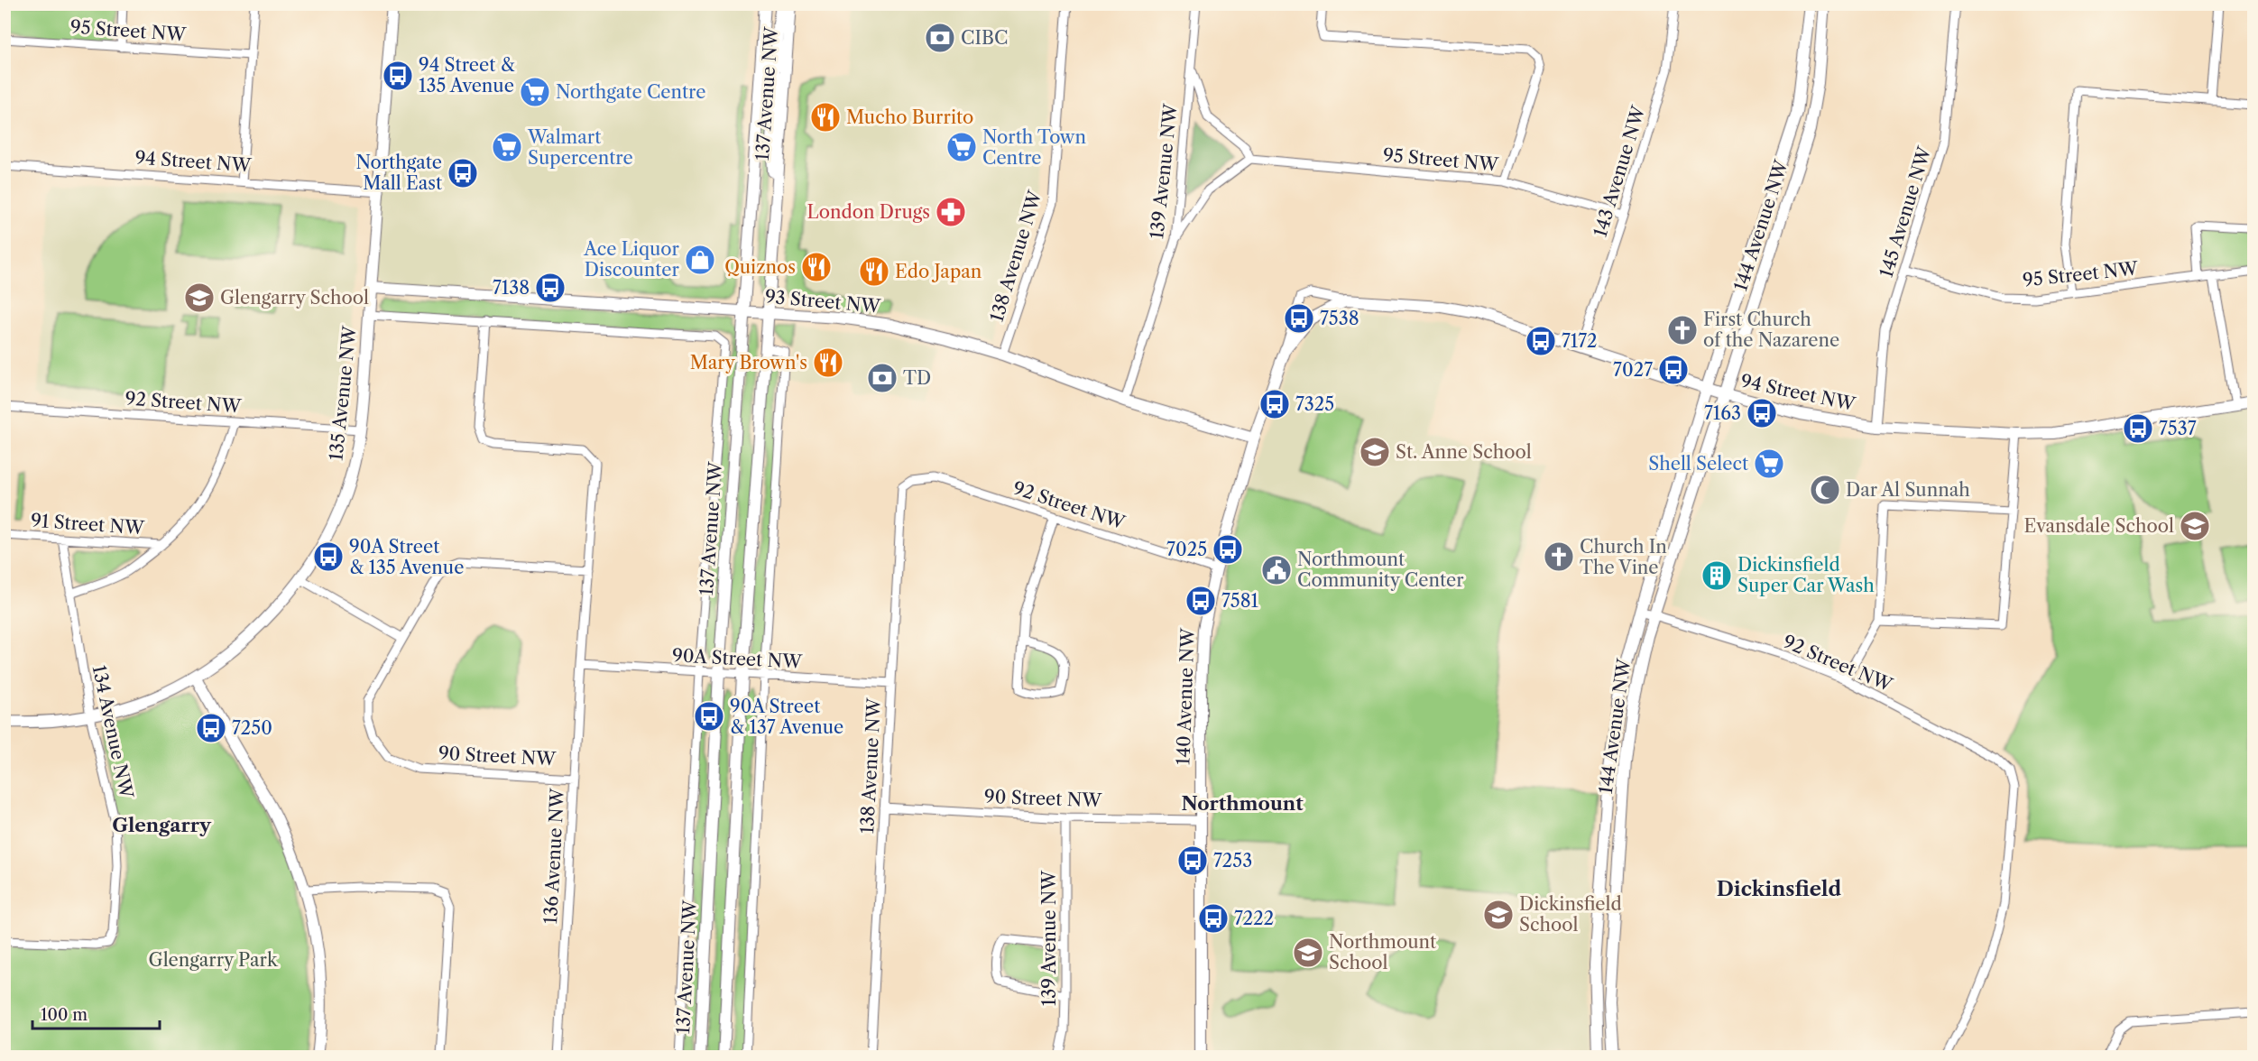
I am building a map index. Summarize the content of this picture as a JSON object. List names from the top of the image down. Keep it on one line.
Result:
{"streets":{"street":["95 Street NW","137 Avenue NW","94 Street NW","139 Avenue NW","143 Avenue NW","145 Avenue NW","144 Avenue NW","138 Avenue NW","93 Street NW","135 Avenue NW","92 Street NW","91 Street NW","90A Street NW","140 Avenue NW","134 Avenue NW","90 Street NW","136 Avenue NW"]},"crossings":[["95 Street NW","143 Avenue NW"],["95 Street NW","145 Avenue NW"],["137 Avenue NW","93 Street NW"],["137 Avenue NW","90A Street NW"],["137 Avenue NW","136 Avenue NW"],["94 Street NW","143 Avenue NW"],["94 Street NW","145 Avenue NW"],["94 Street NW","144 Avenue NW"],["94 Street NW","135 Avenue NW"],["94 Street NW","140 Avenue NW"],["139 Avenue NW","93 Street NW"],["139 Avenue NW","90 Street NW"],["144 Avenue NW","92 Street NW"],["138 Avenue NW","93 Street NW"],["138 Avenue NW","92 Street NW"],["138 Avenue NW","90A Street NW"],["138 Avenue NW","90 Street NW"],["93 Street NW","135 Avenue NW"],["93 Street NW","140 Avenue NW"],["135 Avenue NW","92 Street NW"],["92 Street NW","140 Avenue NW"],["91 Street NW","134 Avenue NW"],["90A Street NW","136 Avenue NW"],["140 Avenue NW","90 Street NW"],["90 Street NW","136 Avenue NW"]],"districts":["Northmount","Glengarry","Dickinsfield"],"parks":["Glengarry Park"],"places":{"bank":["CIBC","TD"],"bus stop":["94 Street & 135 Avenue","Northgate Mall East","7138","7538","7172","7027","7325","7163","7537","7025","90A Street & 135 Avenue","7581","90A Street & 137 Avenue","7250","7253","7222"],"supermarket":["Northgate Centre","Walmart Supercentre","North Town Centre","Shell Select"],"restaurant":["Mucho Burrito","Quiznos","Edo Japan","Mary Brown's"],"pharmacy":["London Drugs"],"shop":["Ace Liquor Discounter"],"school or university":["Glengarry School","St. Anne School","Evansdale School","Dickinsfield School","Northmount School"],"church":["First Church of the Nazarene","Church In The Vine"],"mosque":["Dar Al Sunnah"],"public building":["Northmount Community Center"],"building":["Dickinsfield Super Car Wash"]},"scale_bar":"100 m"}
